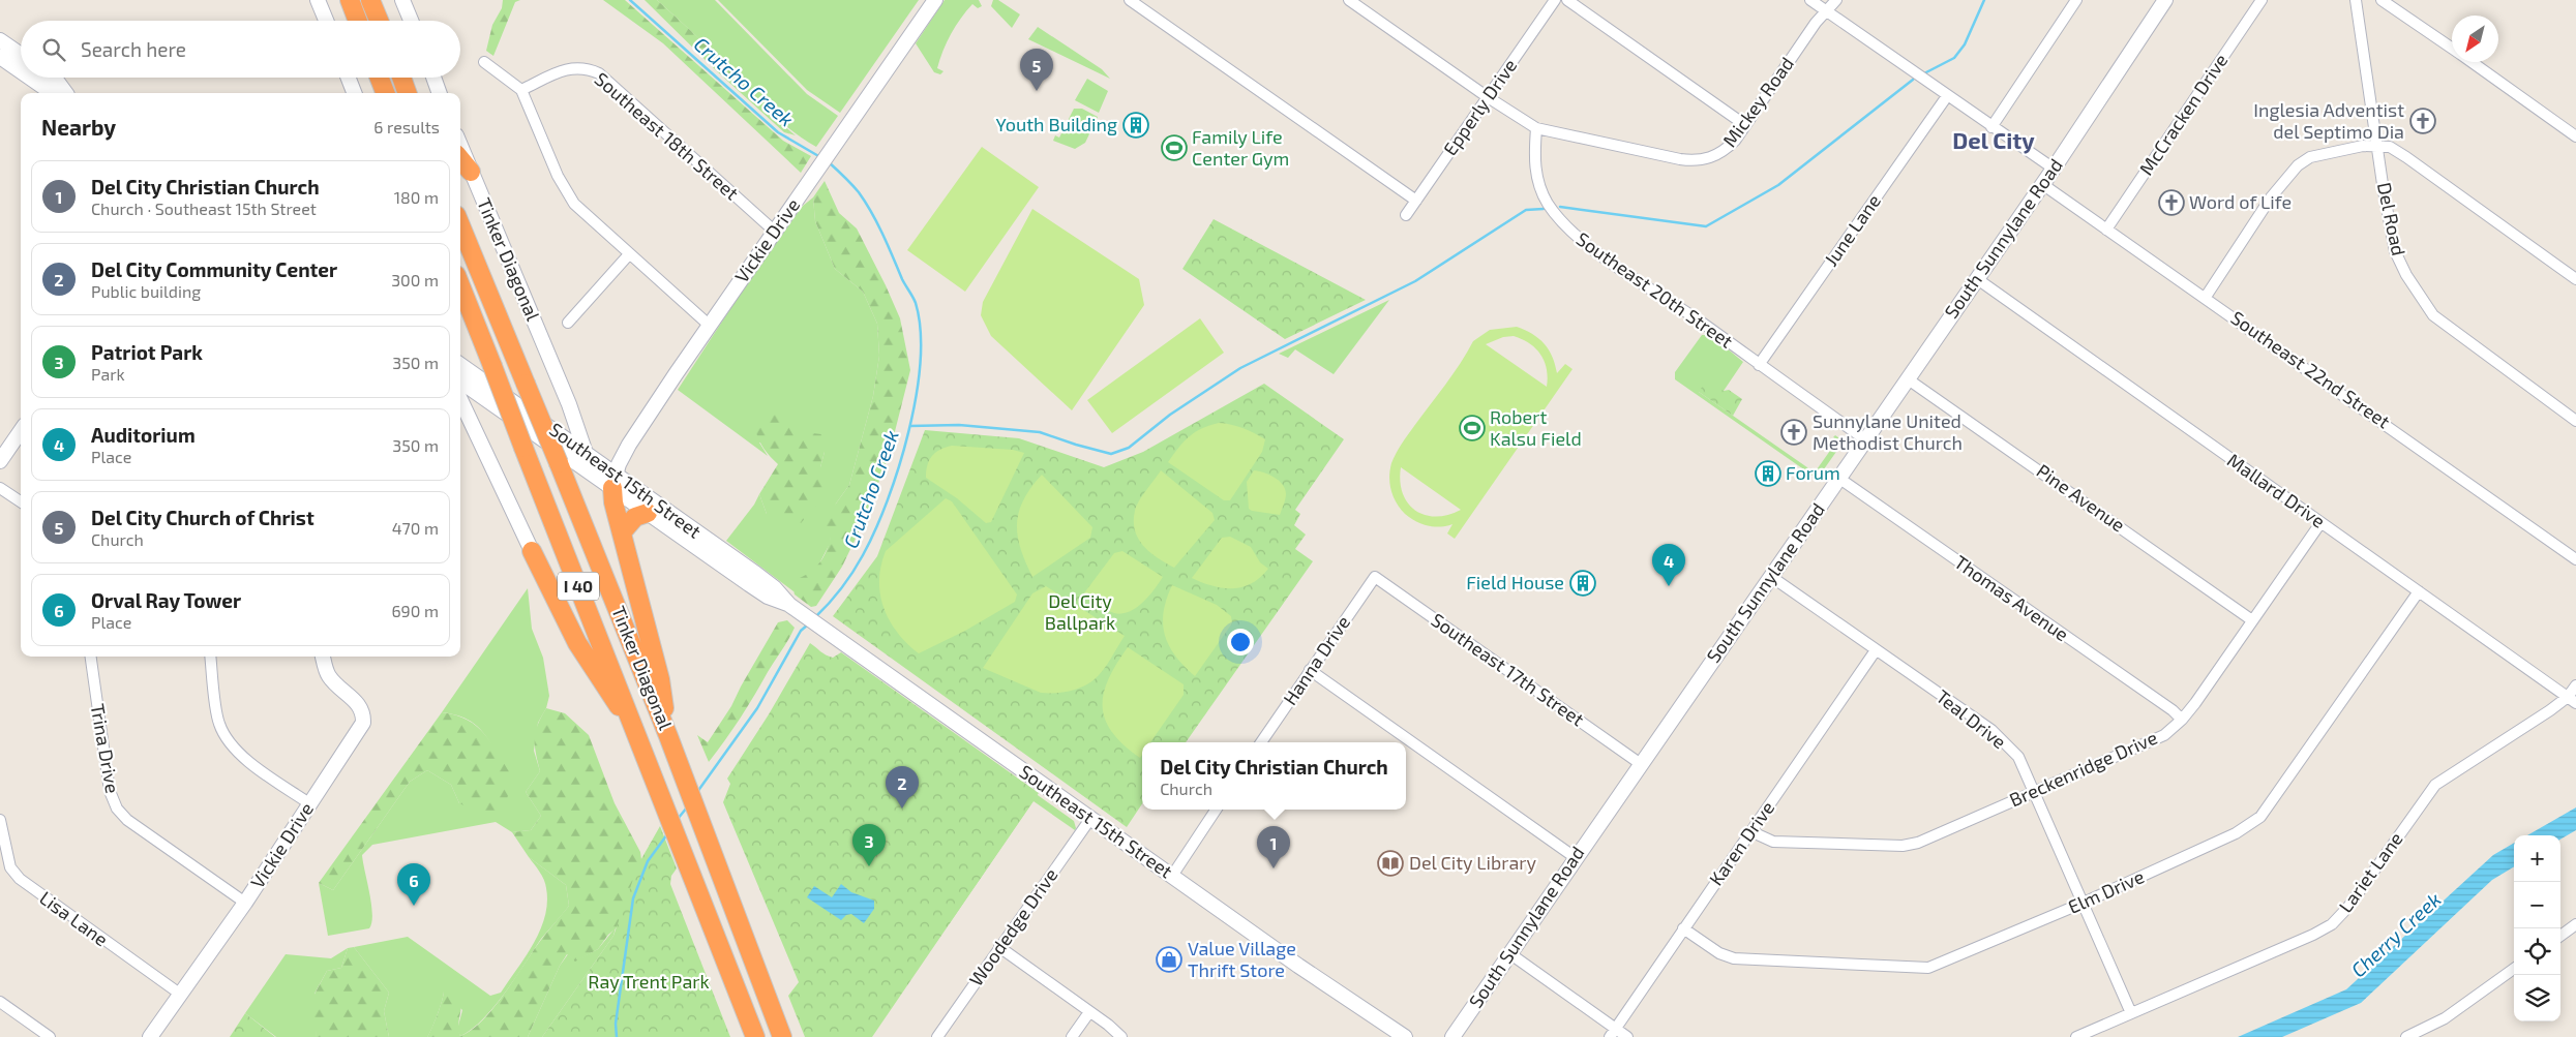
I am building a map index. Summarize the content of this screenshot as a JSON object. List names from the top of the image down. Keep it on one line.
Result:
{"streets":{"highway":["Tinker Diagonal","I 40"],"main road":["South Sunnylane Road","Vickie Drive","Southeast 15th Street"],"street":["Mickey Road","Epperly Drive","McCracken Drive","Southeast 18th Street","Del Road","June Lane","Southeast 20th Street","Southeast 22nd Street","Mallard Drive","Pine Avenue","Thomas Avenue","Hanna Drive","Southeast 17th Street","Teal Drive","Trina Drive","Breckenridge Drive","Karen Drive","Lariet Lane","Elm Drive","Lisa Lane","Woodedge Drive"]},"crossings":[["Mickey Road","Southeast 20th Street"],["McCracken Drive","Southeast 22nd Street"],["Southeast 18th Street","Vickie Drive"],["June Lane","Southeast 20th Street"],["South Sunnylane Road","Southeast 20th Street"],["South Sunnylane Road","Southeast 22nd Street"],["South Sunnylane Road","Mallard Drive"],["South Sunnylane Road","Pine Avenue"],["South Sunnylane Road","Thomas Avenue"],["South Sunnylane Road","Southeast 17th Street"],["South Sunnylane Road","Teal Drive"],["Vickie Drive","Southeast 15th Street"],["Vickie Drive","Trina Drive"],["Vickie Drive","Lisa Lane"],["Tinker Diagonal","Southeast 15th Street"],["Southeast 15th Street","Woodedge Drive"],["Mallard Drive","Breckenridge Drive"],["Mallard Drive","Lariet Lane"],["Mallard Drive","Elm Drive"],["Pine Avenue","Breckenridge Drive"],["Thomas Avenue","Breckenridge Drive"],["Hanna Drive","Southeast 17th Street"],["Teal Drive","Breckenridge Drive"],["Teal Drive","Karen Drive"],["Teal Drive","Lariet Lane"],["Teal Drive","Elm Drive"],["Breckenridge Drive","Karen Drive"],["Karen Drive","Elm Drive"]],"districts":["Del City"],"water":["Crutcho Creek","Cherry Creek"],"parks":["Del City Ballpark","Ray Trent Park"],"places":{"church":["Inglesia Adventist del Septimo Dia","Word of Life","Sunnylane United Methodist Church"],"building":["Youth Building","Forum","Field House"],"sports":["Family Life Center Gym","Robert Kalsu Field"],"library":["Del City Library"],"shop":["Value Village Thrift Store"]},"north":"bottom left","page":{"search":"Search here","pins":["5","4","2","3","1","6"],"heading":["Nearby","6 results"],"list":[{"mark":"1","name":"Del City Christian Church","note":"Church · Southeast 15th Street","value":"180 m"},{"mark":"2","name":"Del City Community Center","note":"Public building","value":"300 m"},{"mark":"3","name":"Patriot Park","note":"Park","value":"350 m"},{"mark":"4","name":"Auditorium","note":"Place","value":"350 m"},{"mark":"5","name":"Del City Church of Christ","note":"Church","value":"470 m"},{"mark":"6","name":"Orval Ray Tower","note":"Place","value":"690 m"}],"popup":["Del City Christian Church","Church"],"map_buttons":["+","−"]}}
